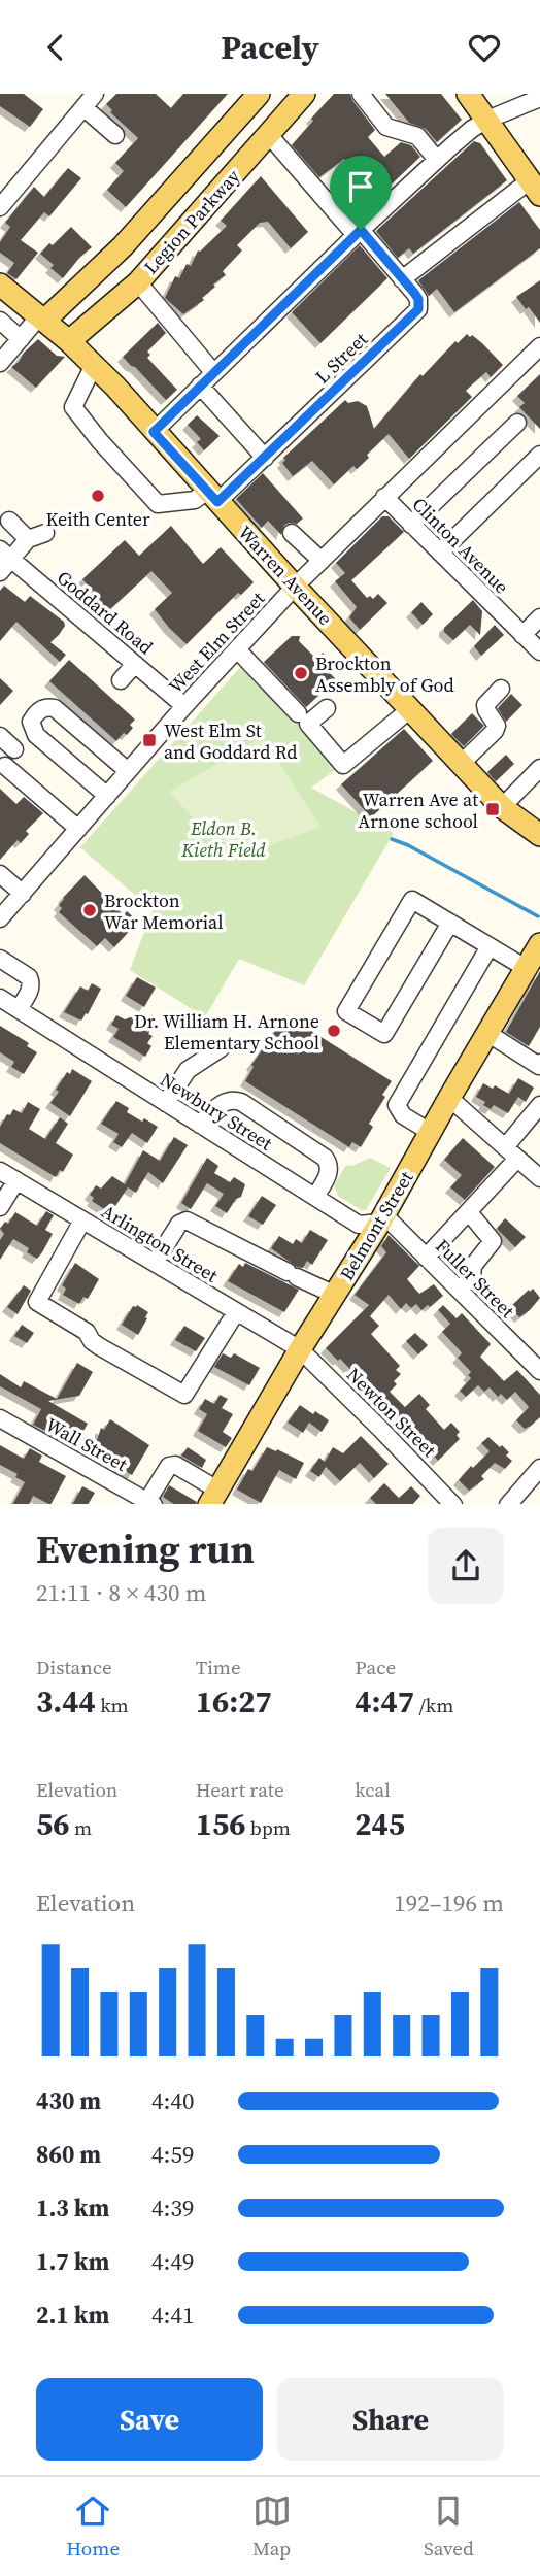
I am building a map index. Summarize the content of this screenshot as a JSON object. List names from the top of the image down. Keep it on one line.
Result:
{"streets":{"main road":["Legion Parkway","Warren Avenue","Belmont Street"],"street":["L Street","Clinton Avenue","Goddard Road","West Elm Street","Newbury Street","Arlington Street","Fuller Street","Newton Street","Wall Street"]},"crossings":[["Legion Parkway","L Street"],["Legion Parkway","Warren Avenue"],["L Street","Warren Avenue"],["Clinton Avenue","West Elm Street"],["Warren Avenue","West Elm Street"],["Goddard Road","West Elm Street"],["Newbury Street","Belmont Street"],["Newbury Street","Fuller Street"],["Belmont Street","Arlington Street"],["Belmont Street","Fuller Street"],["Belmont Street","Newton Street"],["Arlington Street","Newton Street"]],"parks":["Eldon B. Kieth Field"],"places":{"other":["Keith Center","Brockton Assembly of God","Brockton War Memorial","Dr. William H. Arnone Elementary School"],"transit":["West Elm St and Goddard Rd","Warren Ave at Arnone school"]},"page":{"header":"Pacely","heading":["Evening run","21:11 · 8 × 430 m"],"stats":[["Distance","3.44 km"],["Time","16:27"],["Pace","4:47 /km"],["Elevation","56 m"],["Heart rate","156 bpm"],["kcal","245"]],"chart":["Elevation","192–196 m"],"list":[{"name":"430 m","note":"4:40"},{"name":"860 m","note":"4:59"},{"name":"1.3 km","note":"4:39"},{"name":"1.7 km","note":"4:49"},{"name":"2.1 km","note":"4:41"}],"buttons":["Save","Share"],"tabs":["Home","Map","Saved"]}}
